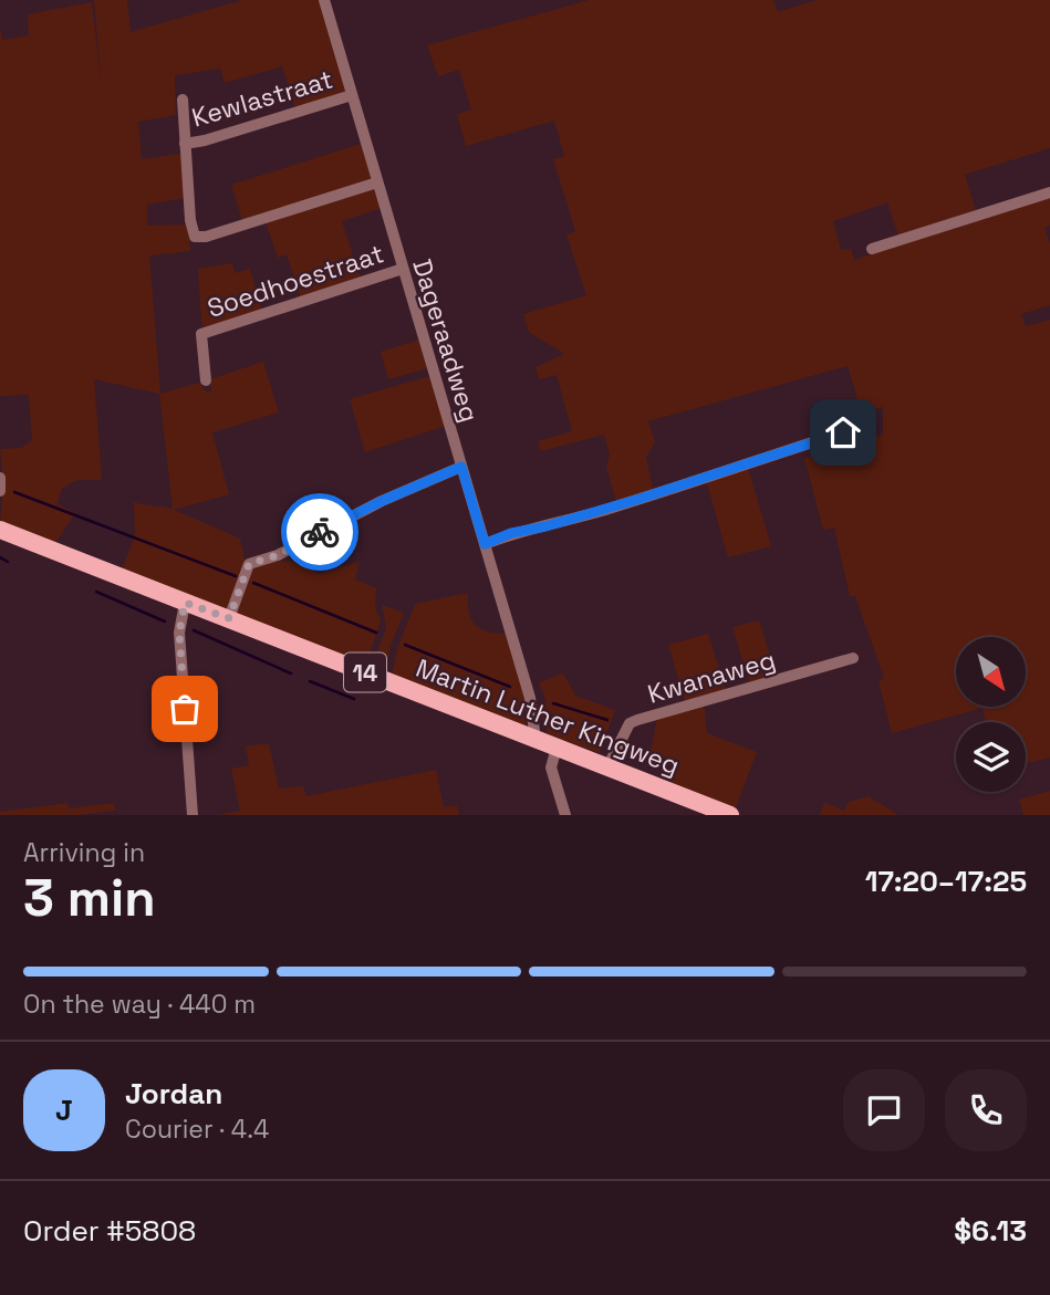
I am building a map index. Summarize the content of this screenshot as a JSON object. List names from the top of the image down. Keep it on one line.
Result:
{"streets":{"main road":["14","Martin Luther Kingweg"],"street":["Kewlastraat","Soedhoestraat","Dageraadweg","Kwanaweg"]},"crossings":[["Kewlastraat","Dageraadweg"],["Soedhoestraat","Dageraadweg"],["Dageraadweg","Martin Luther Kingweg"],["Kwanaweg","Martin Luther Kingweg"]],"north":"bottom right","page":{"heading":["3 min","Arriving in","17:20–17:25"],"panel":["Jordan","Courier · 4.4","Order #5808","$6.13"],"bar":"On the way · 440 m","round":"J"}}
